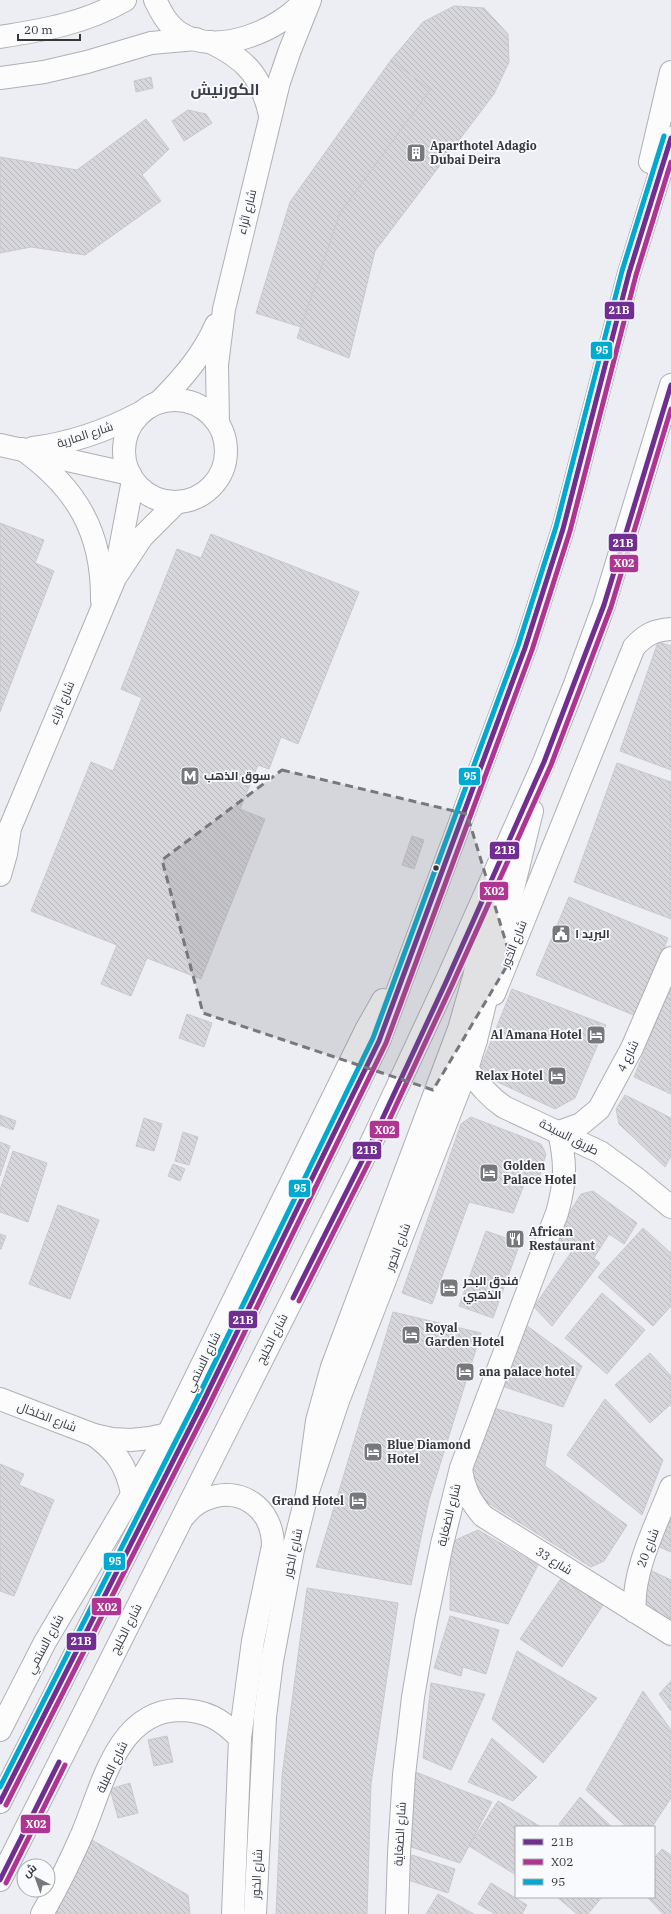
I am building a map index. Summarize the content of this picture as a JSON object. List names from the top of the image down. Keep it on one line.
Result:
{"streets":{"main road":["شارع اثراء","شارع المارية","شارع الخور","شارع 4","طريق السبخة","شارع الخليج","شارع الستمي","شارع الخلخال","شارع الضغاية","شارع 20","شارع 33","شارع الطبلة"]},"crossings":[["شارع اثراء","شارع المارية"],["شارع الخور","طريق السبخة"],["شارع الخور","شارع الخليج"],["شارع الخور","شارع الطبلة"],["شارع 4","طريق السبخة"],["شارع 4","شارع الضغاية"],["طريق السبخة","شارع الضغاية"],["شارع الستمي","شارع الخلخال"],["شارع الضغاية","شارع 33"],["شارع 20","شارع 33"]],"districts":["الكورنيش"],"places":{"building":["Aparthotel Adagio Dubai Deira"],"metro station":["سوق الذهب"],"public building":["البريد ١"],"hotel":["Al Amana Hotel","Relax Hotel","Golden Palace Hotel","فندق البحر الذهبي","Royal Garden Hotel","ana palace hotel","Blue Diamond Hotel","Grand Hotel"],"restaurant":["African Restaurant"]},"lines":["transit line 95","transit line 21B","transit line X02"],"legend":["21B","X02","95"],"scale_bar":"20 m","north":"top left"}
